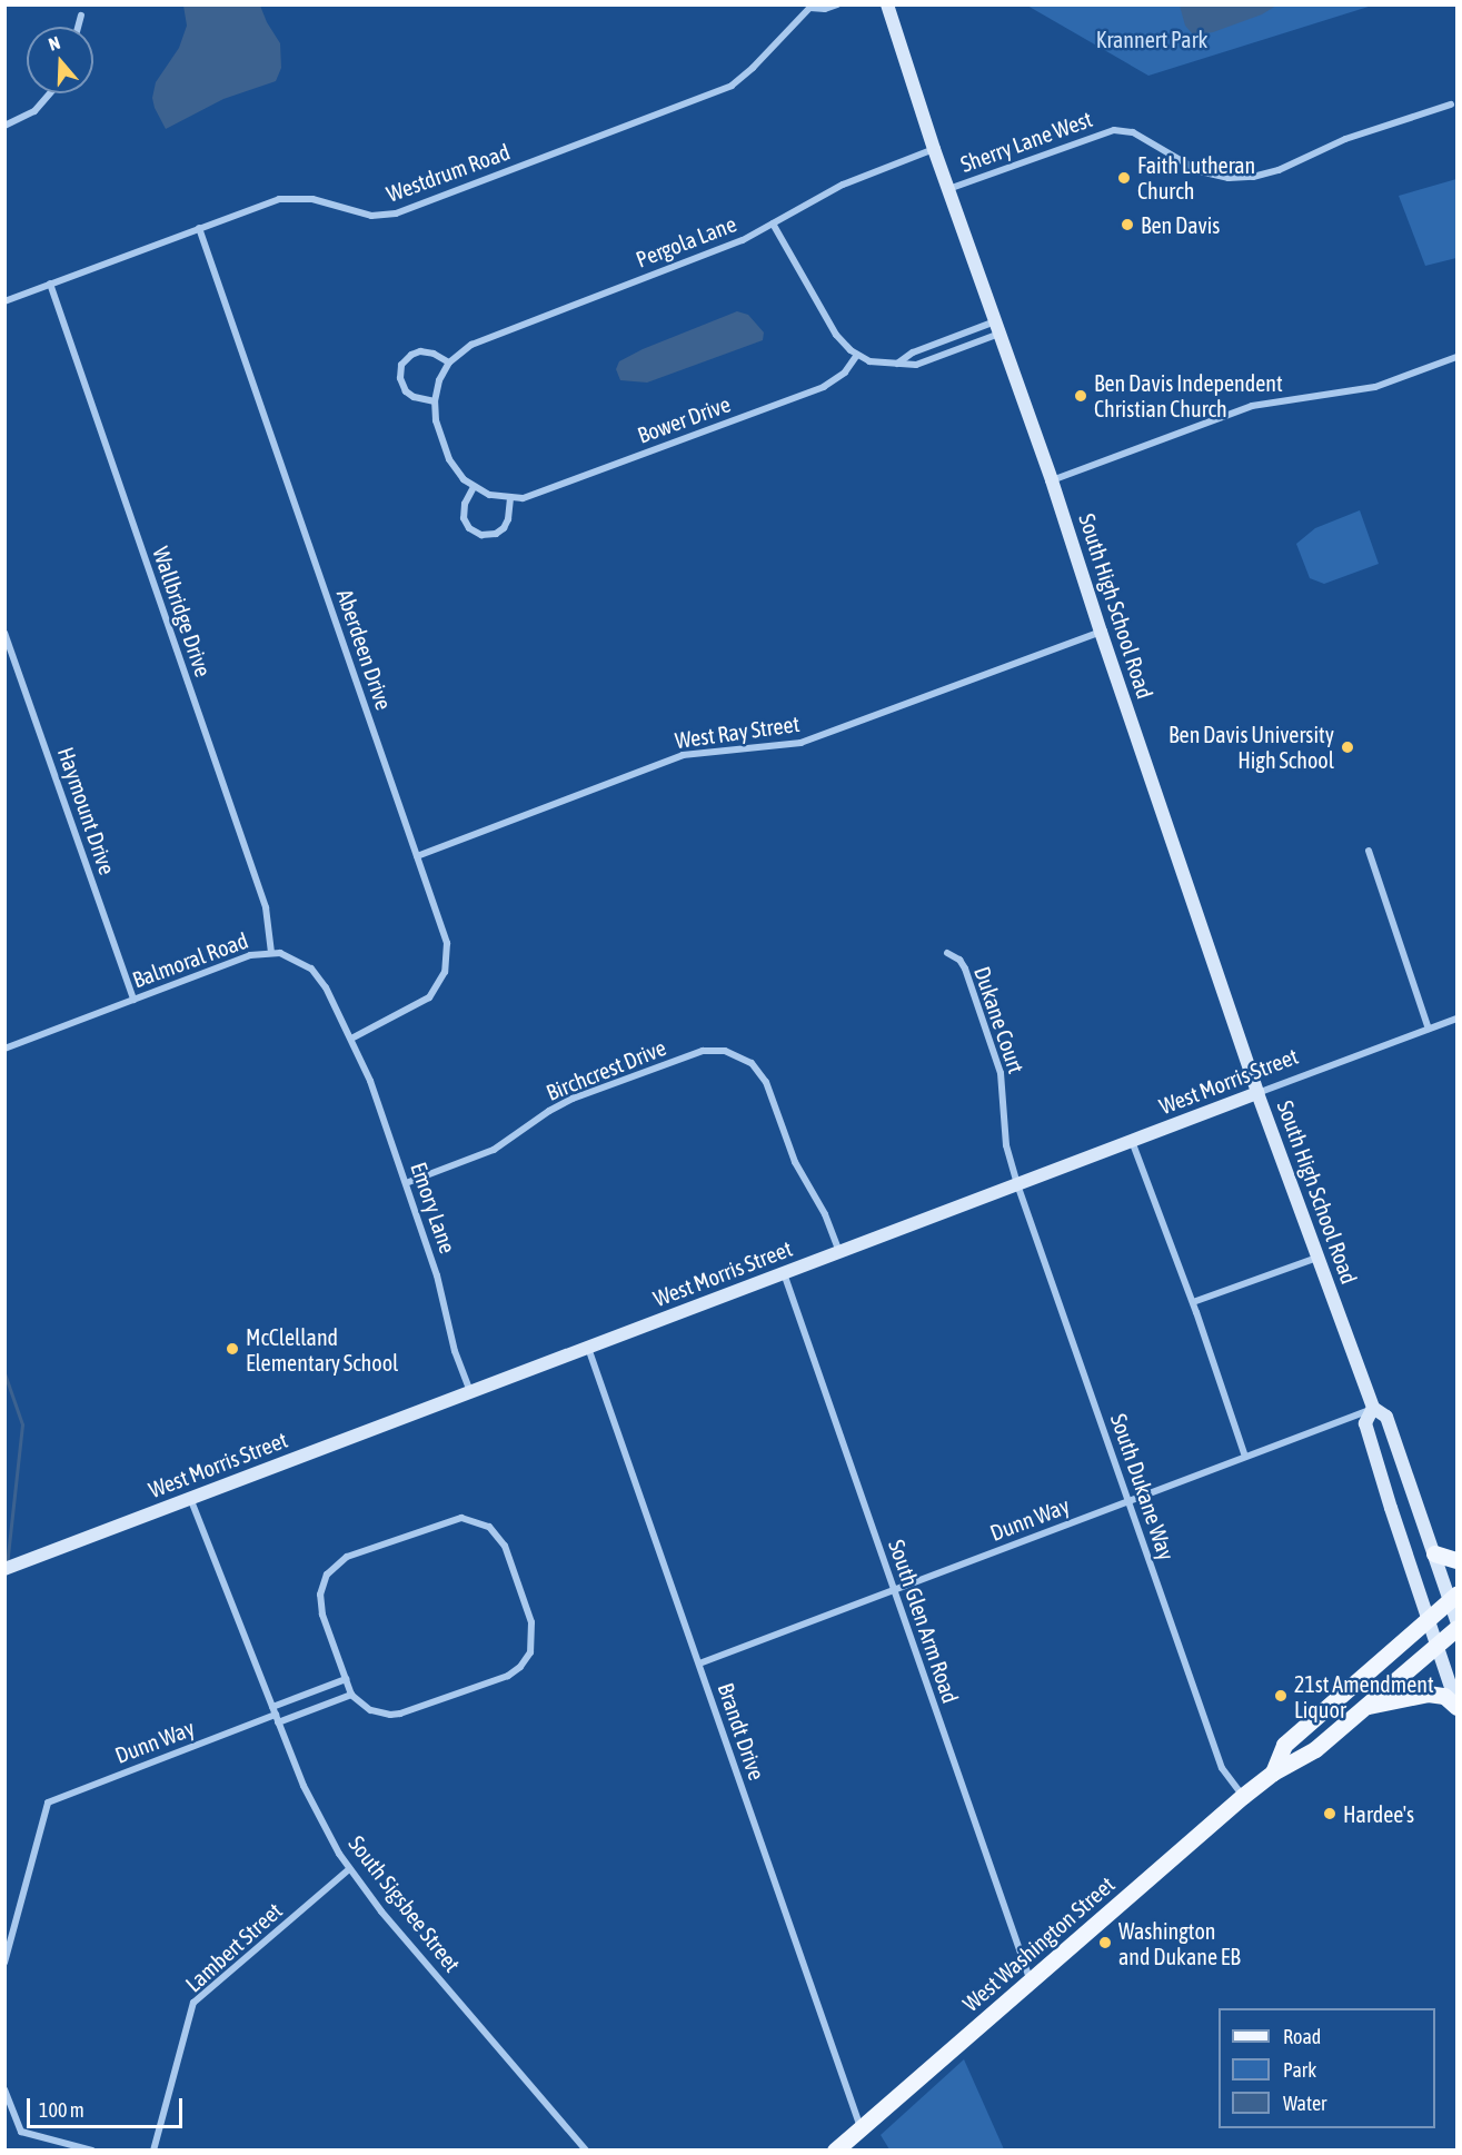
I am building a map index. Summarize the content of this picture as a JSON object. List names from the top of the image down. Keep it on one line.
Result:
{"streets":{"main road":["West Washington Street"],"street":["Sherry Lane West","Westdrum Road","Pergola Lane","Bower Drive","South High School Road","Wallbridge Drive","Aberdeen Drive","West Ray Street","Haymount Drive","Balmoral Road","Dukane Court","Birchcrest Drive","West Morris Street","Emory Lane","South Dukane Way","Dunn Way","South Glen Arm Road","Brandt Drive","South Sigsbee Street","Lambert Street"]},"crossings":[["Sherry Lane West","South High School Road"],["Westdrum Road","Wallbridge Drive"],["Westdrum Road","Aberdeen Drive"],["Pergola Lane","South High School Road"],["South High School Road","West Ray Street"],["South High School Road","West Morris Street"],["South High School Road","Dunn Way"],["South High School Road","West Washington Street"],["Wallbridge Drive","Balmoral Road"],["Aberdeen Drive","West Ray Street"],["Aberdeen Drive","Balmoral Road"],["Aberdeen Drive","Emory Lane"],["Haymount Drive","Balmoral Road"],["Balmoral Road","Emory Lane"],["Dukane Court","West Morris Street"],["Dukane Court","South Dukane Way"],["Birchcrest Drive","West Morris Street"],["Birchcrest Drive","Emory Lane"],["West Morris Street","Emory Lane"],["West Morris Street","South Dukane Way"],["West Morris Street","South Glen Arm Road"],["West Morris Street","Brandt Drive"],["West Morris Street","South Sigsbee Street"],["South Dukane Way","Dunn Way"],["South Dukane Way","West Washington Street"],["Dunn Way","South Glen Arm Road"],["Dunn Way","Brandt Drive"],["Dunn Way","South Sigsbee Street"],["South Glen Arm Road","West Washington Street"],["Brandt Drive","West Washington Street"],["South Sigsbee Street","Lambert Street"]],"parks":["Krannert Park"],"places":["Faith Lutheran Church","Ben Davis","Ben Davis Independent Christian Church","Ben Davis University High School","McClelland Elementary School","21st Amendment Liquor","Hardee's","Washington and Dukane EB"],"legend":["Road","Park","Water"],"scale_bar":"100 m","north":"top"}
